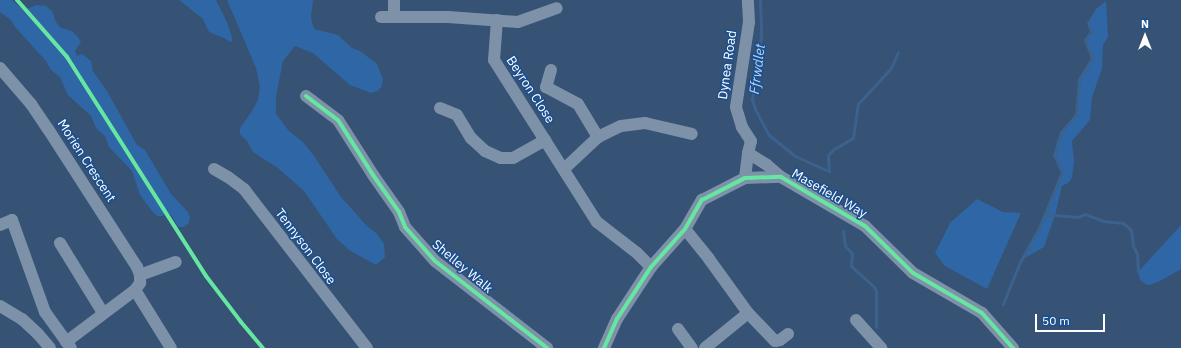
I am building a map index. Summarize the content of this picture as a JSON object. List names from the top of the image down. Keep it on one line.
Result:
{"streets":{"street":["Dynea Road","Beyron Close","Morien Crescent","Masefield Way","Tennyson Close","Shelley Walk"]},"crossings":[["Dynea Road","Masefield Way"],["Beyron Close","Masefield Way"]],"water":["Ffrwdlet"],"scale_bar":"50 m","north":"top"}
